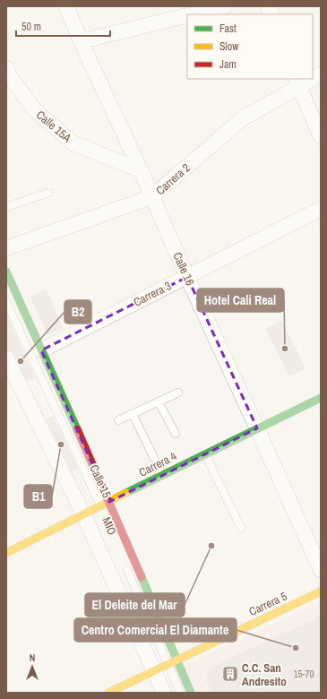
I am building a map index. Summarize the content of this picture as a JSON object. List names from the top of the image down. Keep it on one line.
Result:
{"streets":{"street":["Calle 15A","Carrera 2","Calle 16","Carrera 3","Carrera 4","Calle 15","Carrera 5"],"lane":["MIO"]},"crossings":[["Calle 15A","Calle 16"],["Carrera 2","Calle 16"],["Calle 16","Carrera 3"],["Calle 16","Carrera 4"],["Carrera 3","Calle 15"],["Carrera 4","Calle 15"],["Carrera 4","MIO"],["Calle 15","Carrera 5"]],"places":{"other":["Hotel Cali Real","B2","B1","El Deleite del Mar","Centro Comercial El Diamante"],"building":["C.C. San Andresito"]},"house_numbers":["15-70"],"legend":["Fast","Slow","Jam"],"scale_bar":"50 m","north":"top"}
